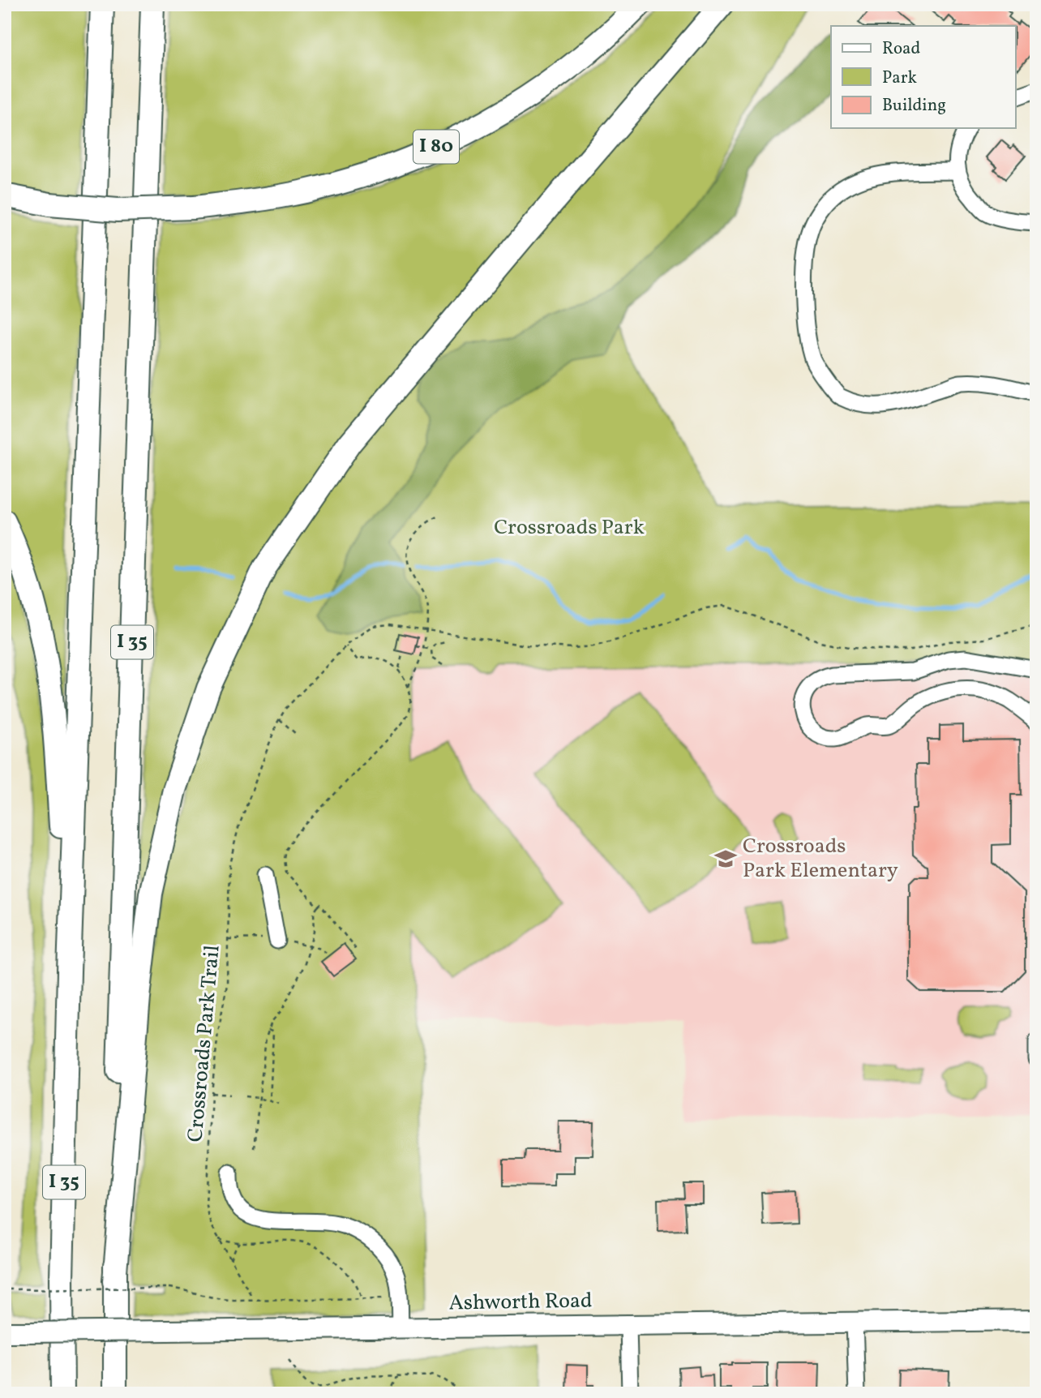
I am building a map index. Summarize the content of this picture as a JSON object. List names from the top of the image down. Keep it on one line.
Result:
{"streets":{"highway":["I 80","I 35"],"main road":["Ashworth Road"],"path":["Crossroads Park Trail"]},"parks":["Crossroads Park"],"places":{"school or university":["Crossroads Park Elementary"]},"legend":["Road","Park","Building"]}
